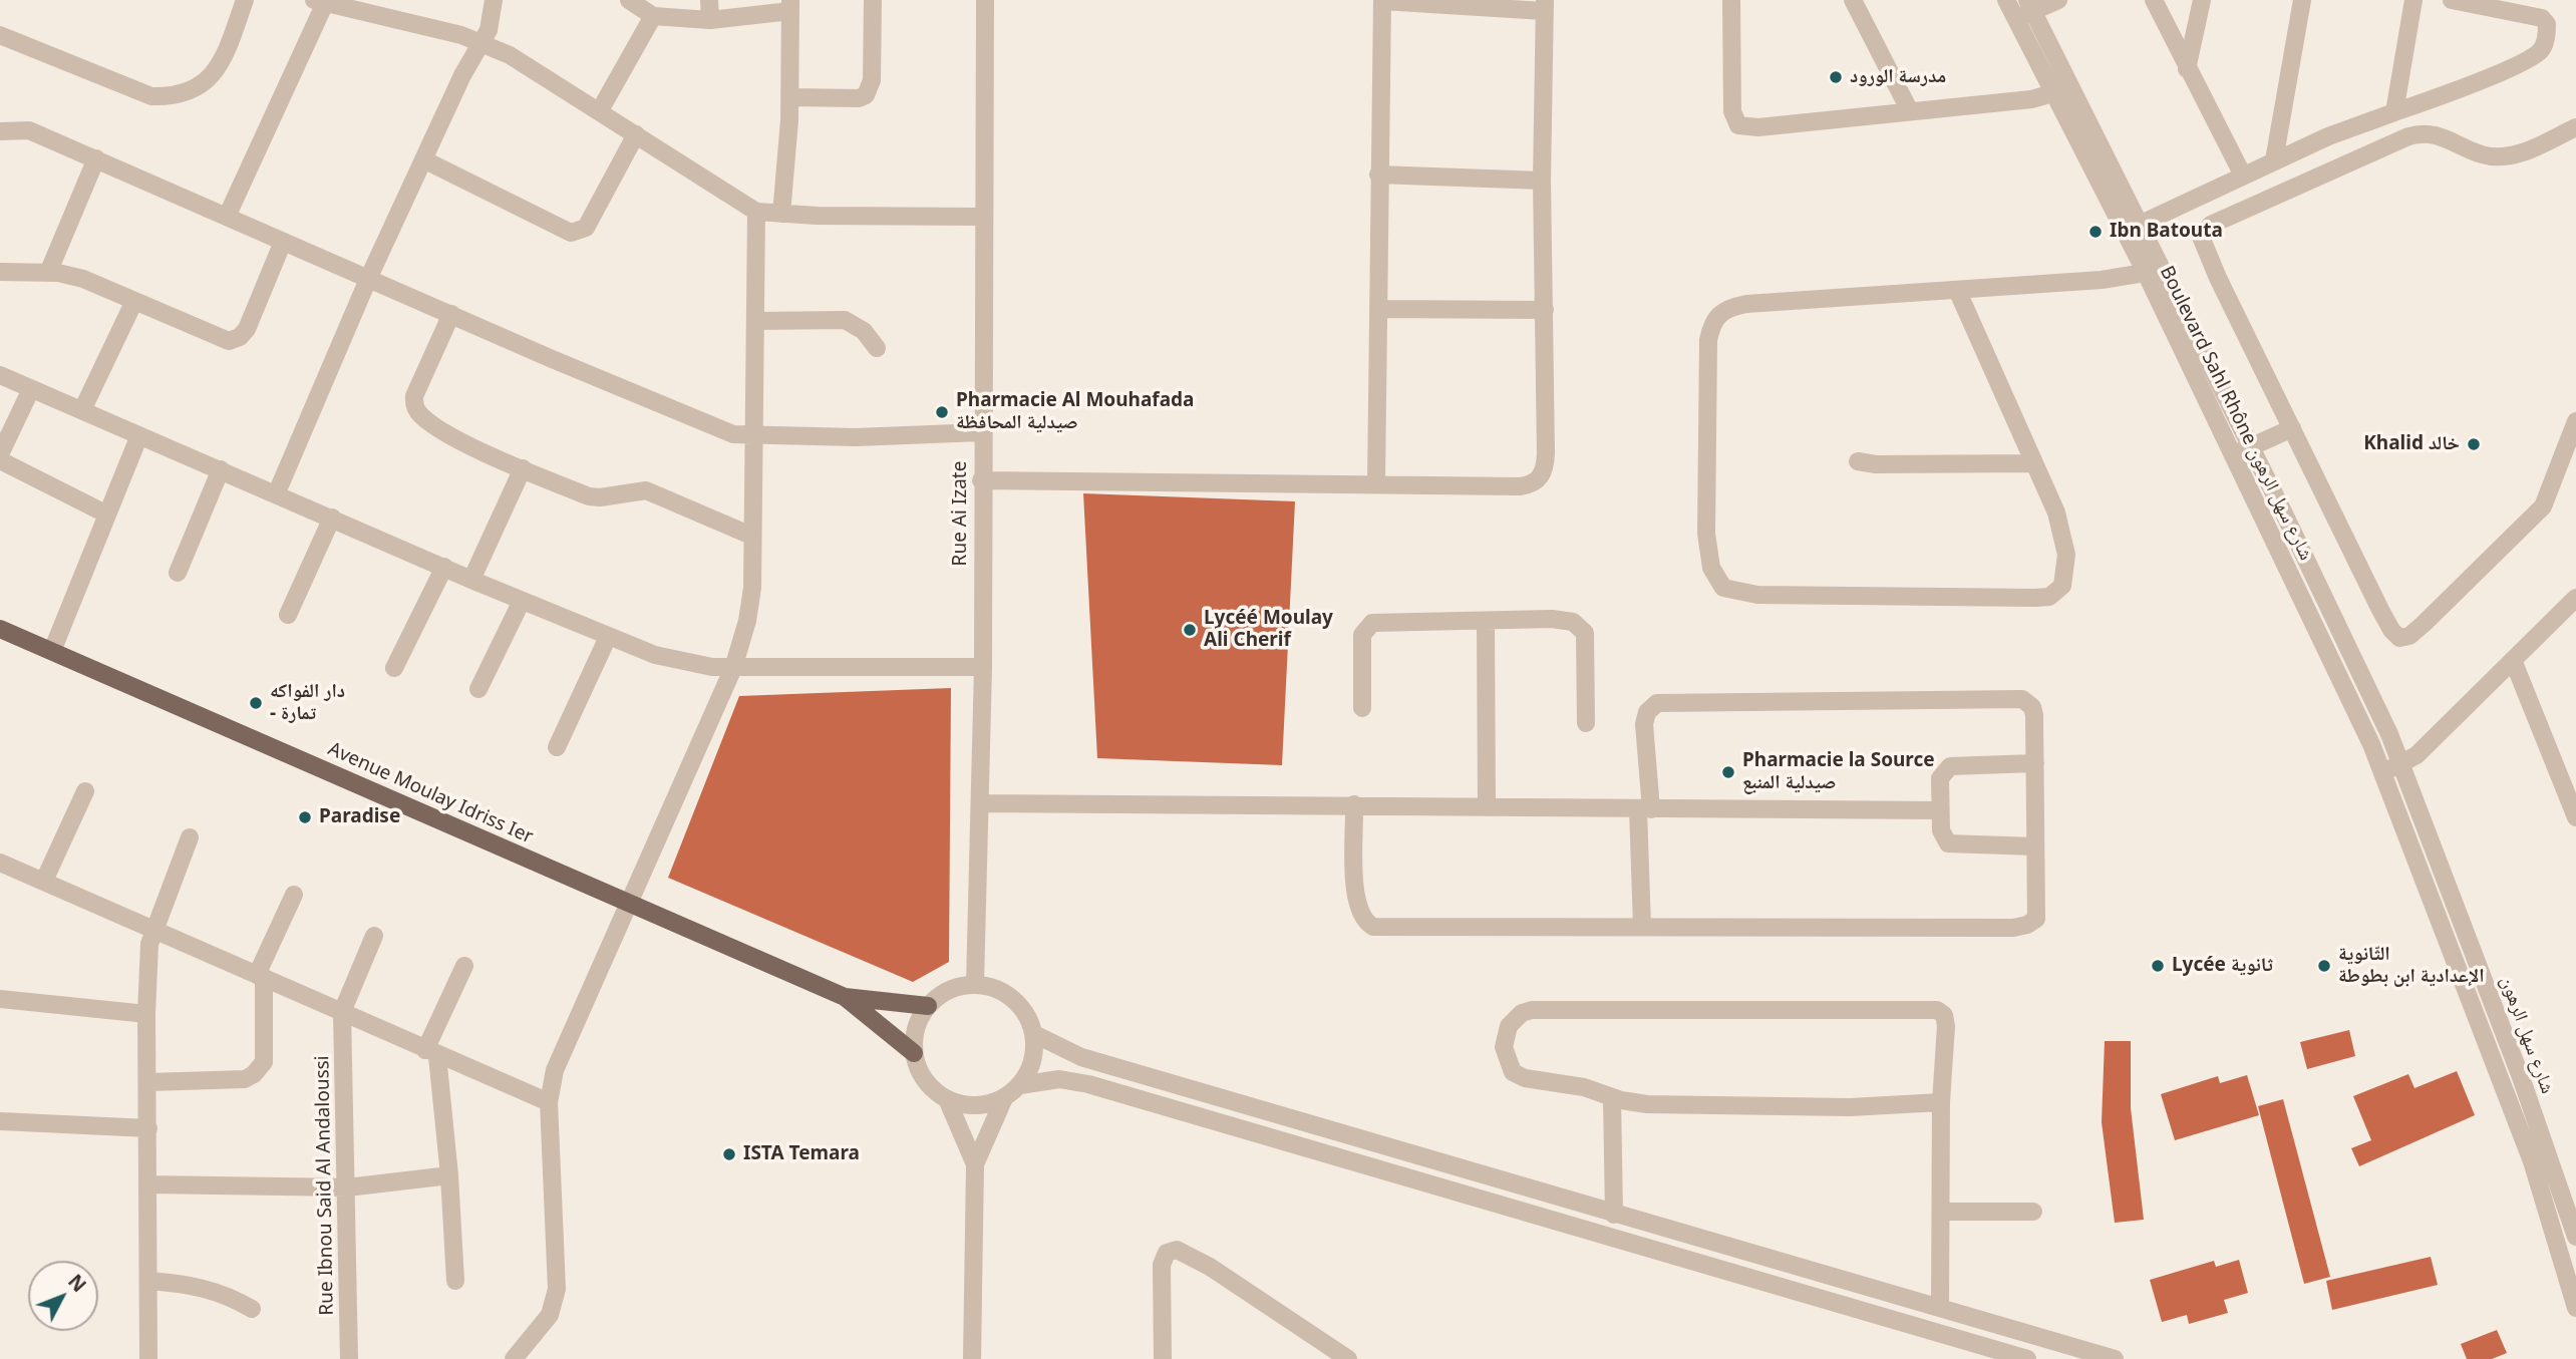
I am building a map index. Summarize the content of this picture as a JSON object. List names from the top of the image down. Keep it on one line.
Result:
{"streets":{"main road":["Avenue Moulay Idriss Ier"],"street":["Boulevard Sahl Rhône شارع سهل الرهون","Rue Ai Izate","شارع سهل الرهون","Rue Ibnou Said Al Andaloussi"]},"crossings":[["Boulevard Sahl Rhône شارع سهل الرهون","شارع سهل الرهون"]],"places":["مدرسة الورود","Ibn Batouta","Pharmacie Al Mouhafada صيدلية المحافظة","Khalid خالد","Lycéé Moulay Ali Cherif","دار الفواكه - تمارة","Pharmacie la Source صيدلية المنبع","Paradise","Lycée ثانوية","الثّانوية الإعدادية ابن بطوطة","ISTA Temara"],"north":"top right"}
